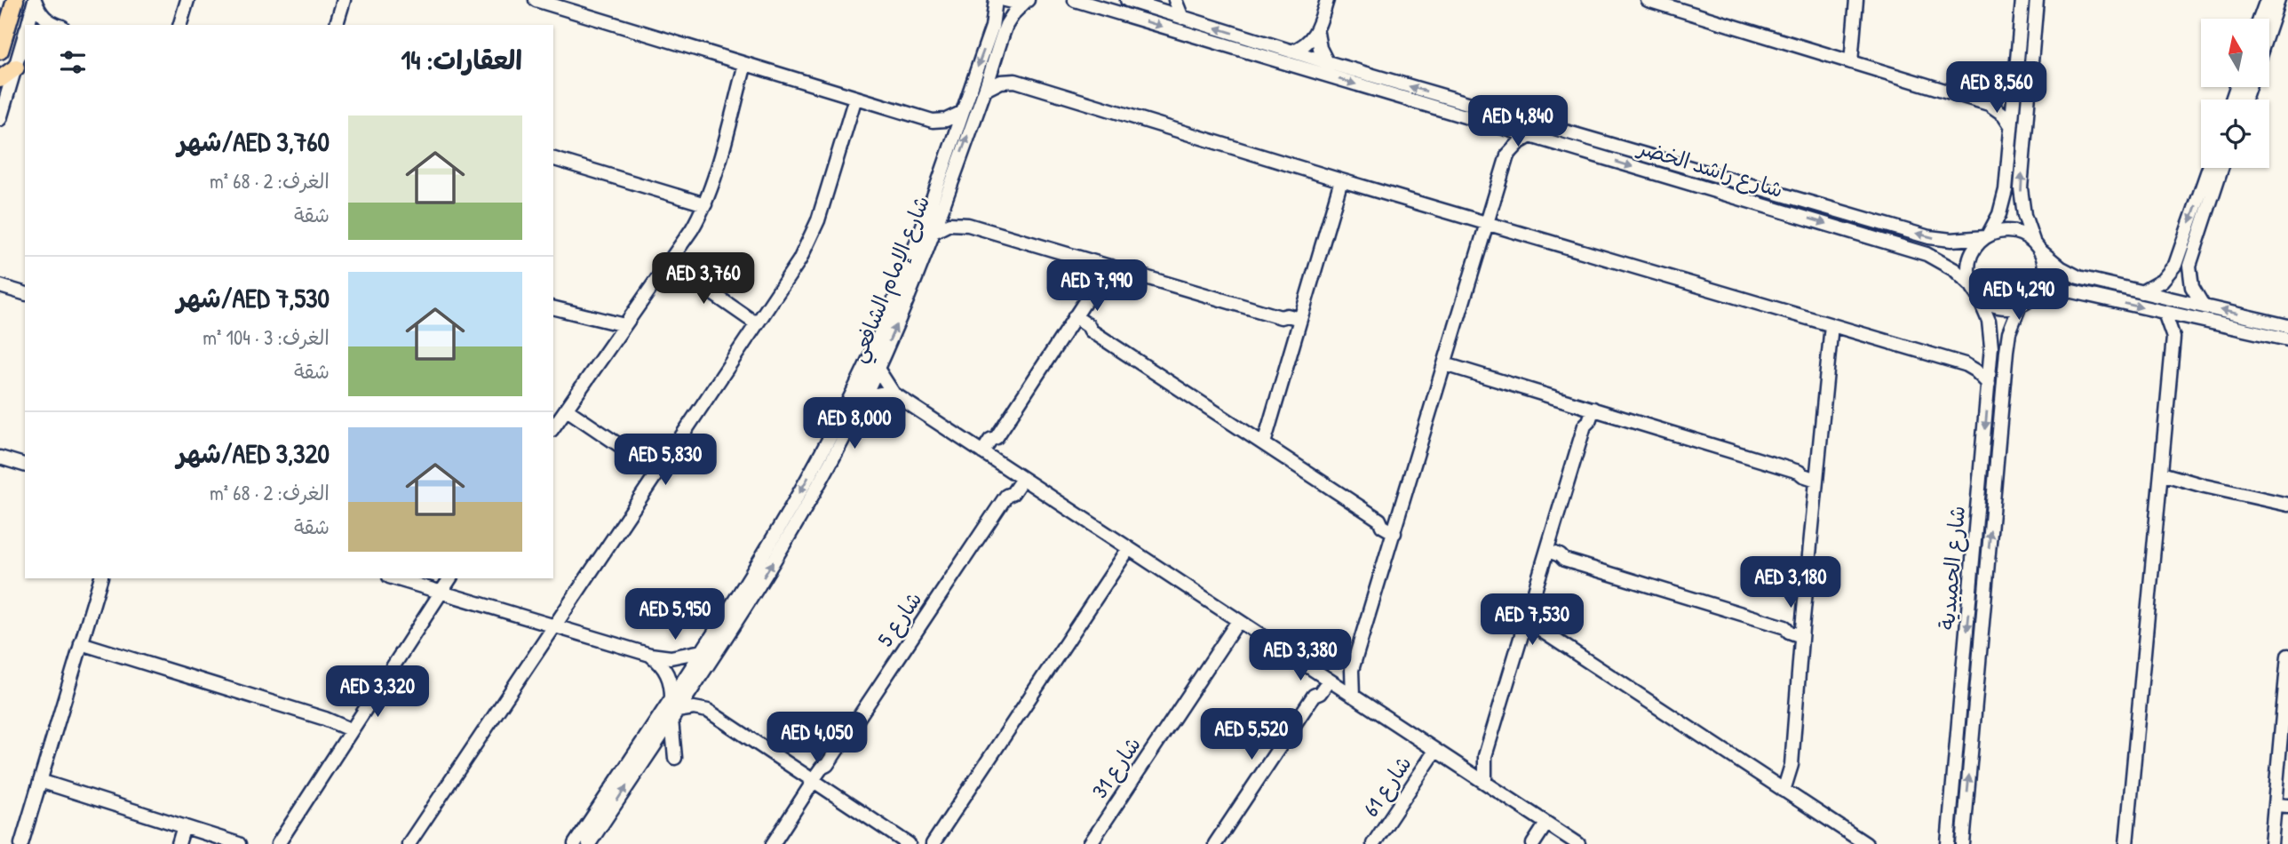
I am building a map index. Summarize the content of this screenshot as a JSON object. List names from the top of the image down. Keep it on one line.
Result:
{"streets":{"street":["شارع راشد الخضر","شارع الإمام الشافعي","شارع الحميدية","شارع 5","شارع 31","شارع 61"]},"crossings":[["شارع راشد الخضر","شارع الحميدية"]],"north":"top","page":{"heading":"العقارات: 14","price":["AED 8,560","AED 4,840","AED 3,760","AED 7,990","AED 4,290","AED 8,000","AED 5,830","AED 3,180","AED 5,950","AED 7,530","AED 3,380","AED 3,320","AED 5,520","AED 4,050"],"list":[{"name":"AED 3,760/شهر","note":"الغرف: 2 · 68 m² · شقة"},{"name":"AED 7,530/شهر","note":"الغرف: 3 · 104 m² · شقة"},{"name":"AED 3,320/شهر","note":"الغرف: 2 · 68 m² · شقة"}]}}
